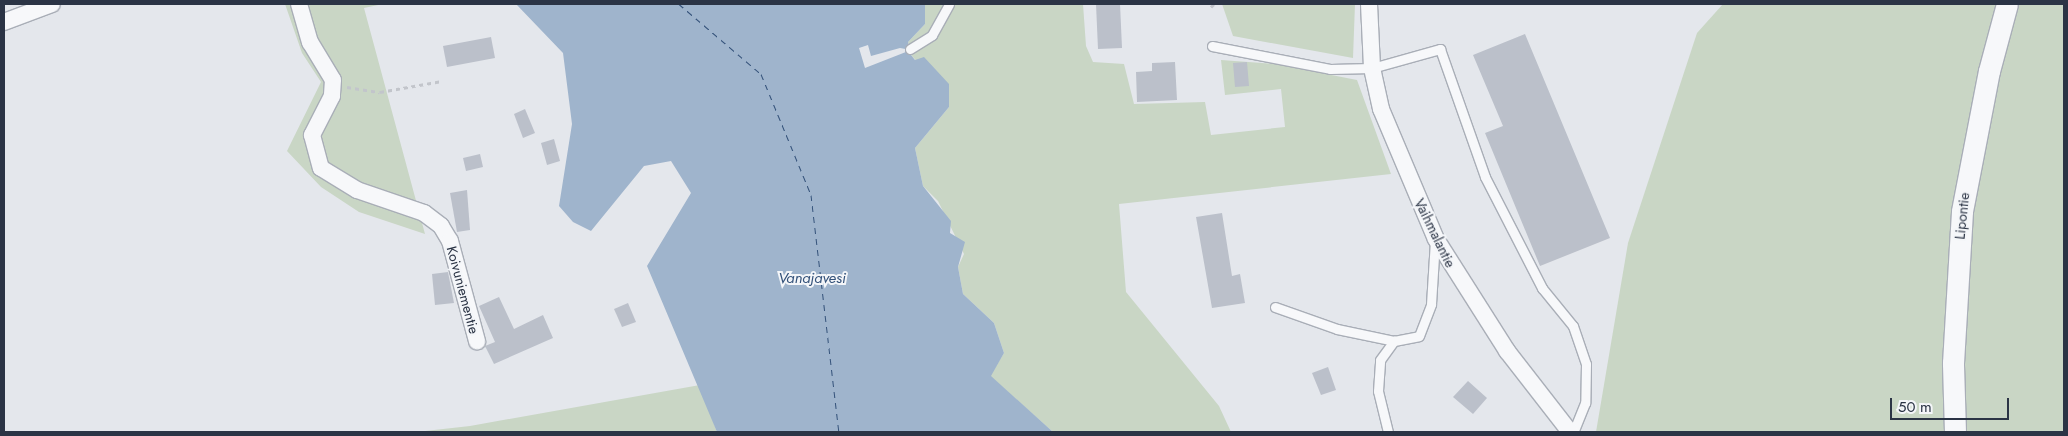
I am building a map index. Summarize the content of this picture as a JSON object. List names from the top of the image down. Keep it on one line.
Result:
{"streets":{"street":["Lipontie","Vaihmalantie","Koivuniementie"]},"water":["Vanajavesi"],"scale_bar":"50 m"}
